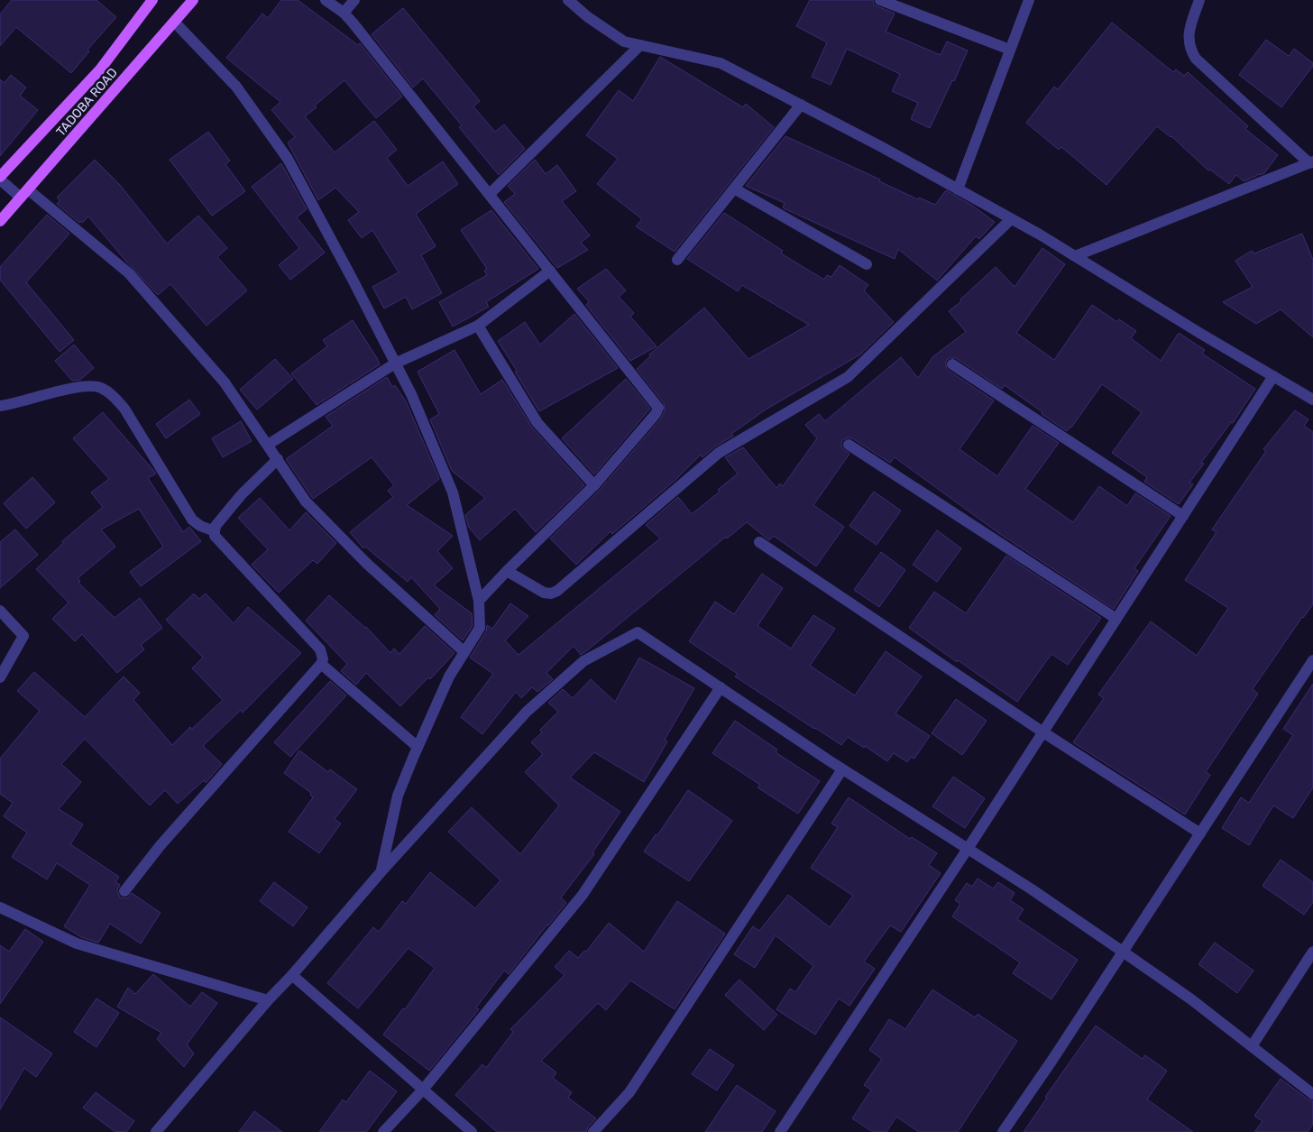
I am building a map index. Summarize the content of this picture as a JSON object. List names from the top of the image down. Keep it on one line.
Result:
{"streets":{"main road":["TADOBA ROAD"]}}
